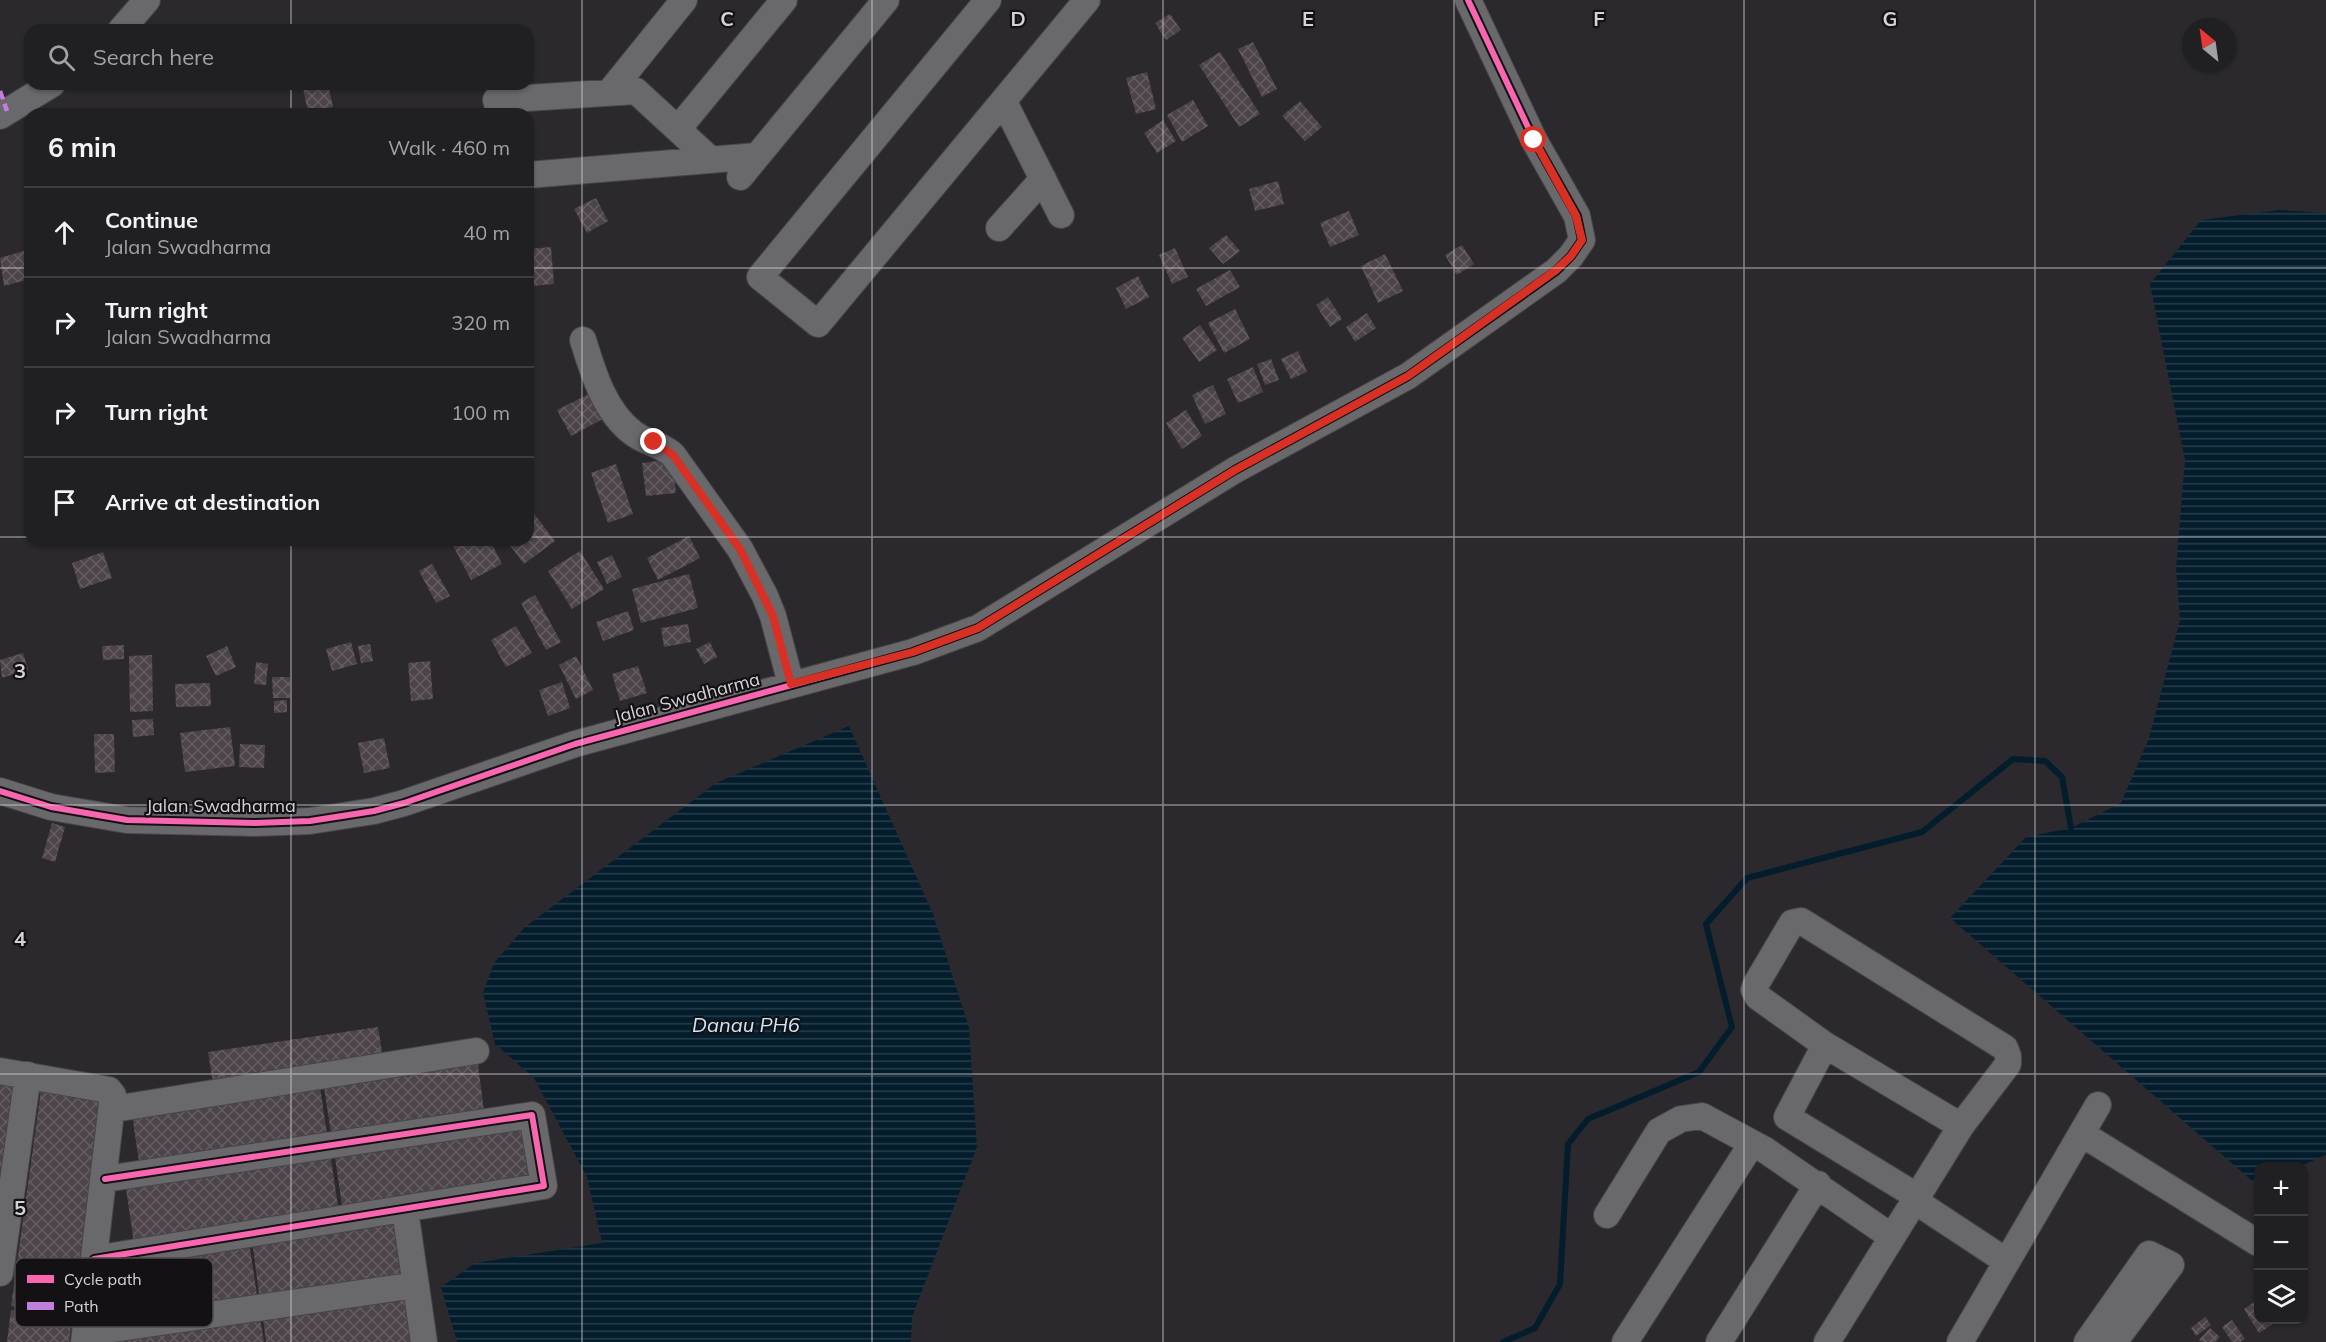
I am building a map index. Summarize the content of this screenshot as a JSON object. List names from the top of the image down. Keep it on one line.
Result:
{"streets":{"street":["Jalan Swadharma"]},"water":["Danau PH6"],"legend":["Cycle path","Path"],"north":"top left","page":{"search":"Search here","heading":["6 min","Walk · 460 m"],"list":[["Continue","Jalan Swadharma","40 m"],["Turn right","Jalan Swadharma","320 m"],["Turn right","100 m"],"Arrive at destination"],"map_buttons":["+","−"]},"grid":{"columns":["C","D","E","F","G"],"rows":["3","4","5"]}}
